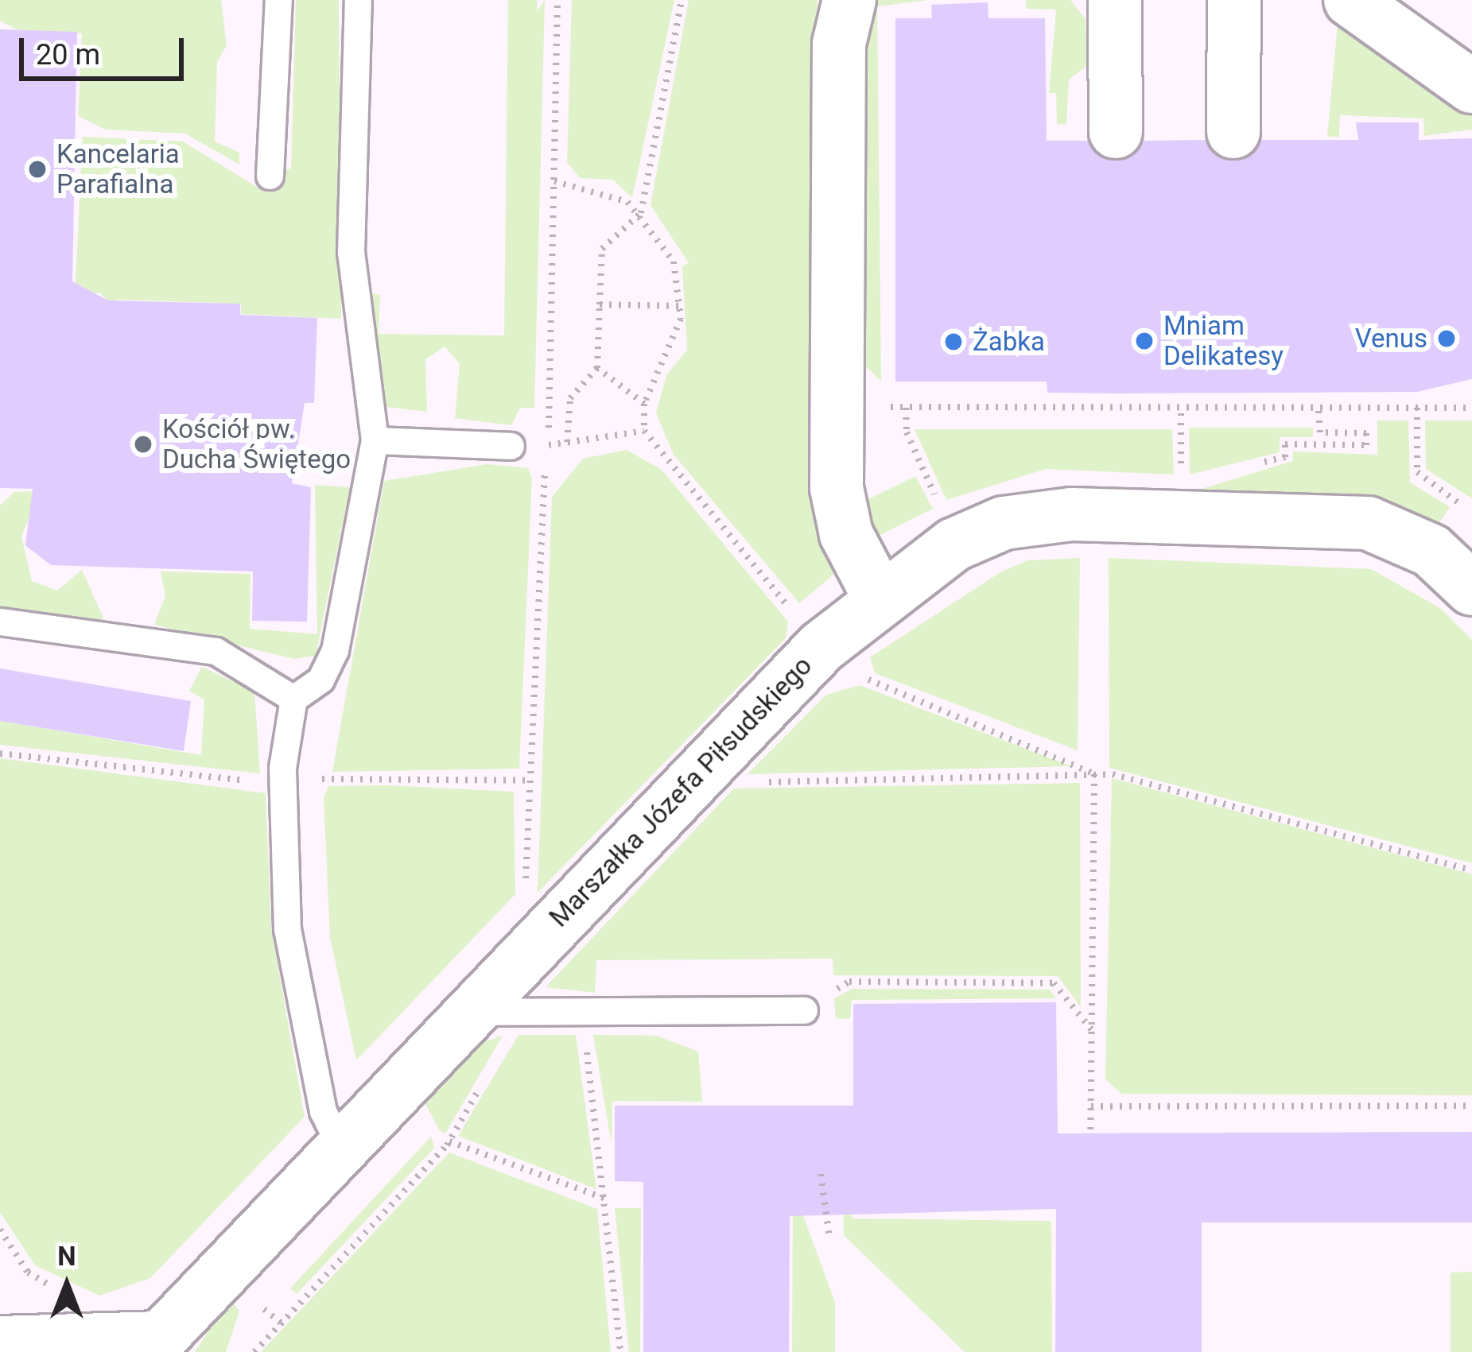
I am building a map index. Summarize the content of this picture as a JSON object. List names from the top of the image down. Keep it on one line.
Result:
{"streets":{"street":["Marszałka Józefa Piłsudskiego"]},"places":["Kancelaria Parafialna","Venus","Mniam Delikatesy","Żabka","Kościół pw. Ducha Świętego"],"scale_bar":"20 m","north":"top"}
